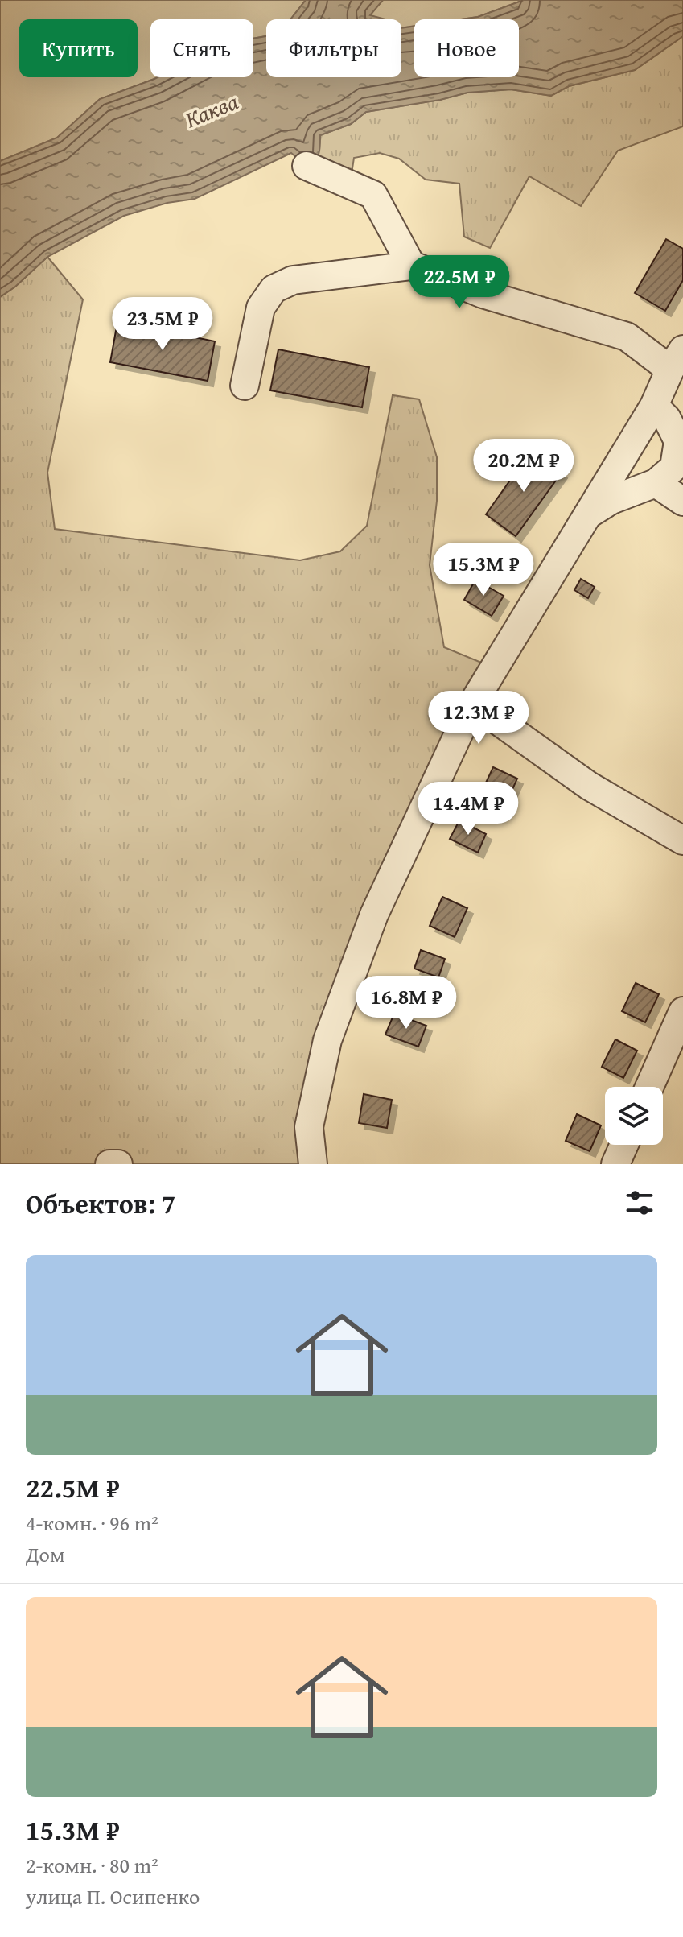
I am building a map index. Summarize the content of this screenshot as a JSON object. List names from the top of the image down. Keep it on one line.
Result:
{"water":["Каква"],"page":{"chip":["Купить","Снять","Фильтры","Новое"],"price":["22.5M ₽","23.5M ₽","20.2M ₽","15.3M ₽","12.3M ₽","14.4M ₽","16.8M ₽"],"heading":"Объектов: 7","list":[{"name":"22.5M ₽","note":"4-комн. · 96 m² · Дом"},{"name":"15.3M ₽","note":"2-комн. · 80 m² · улица П. Осипенко"}]}}
